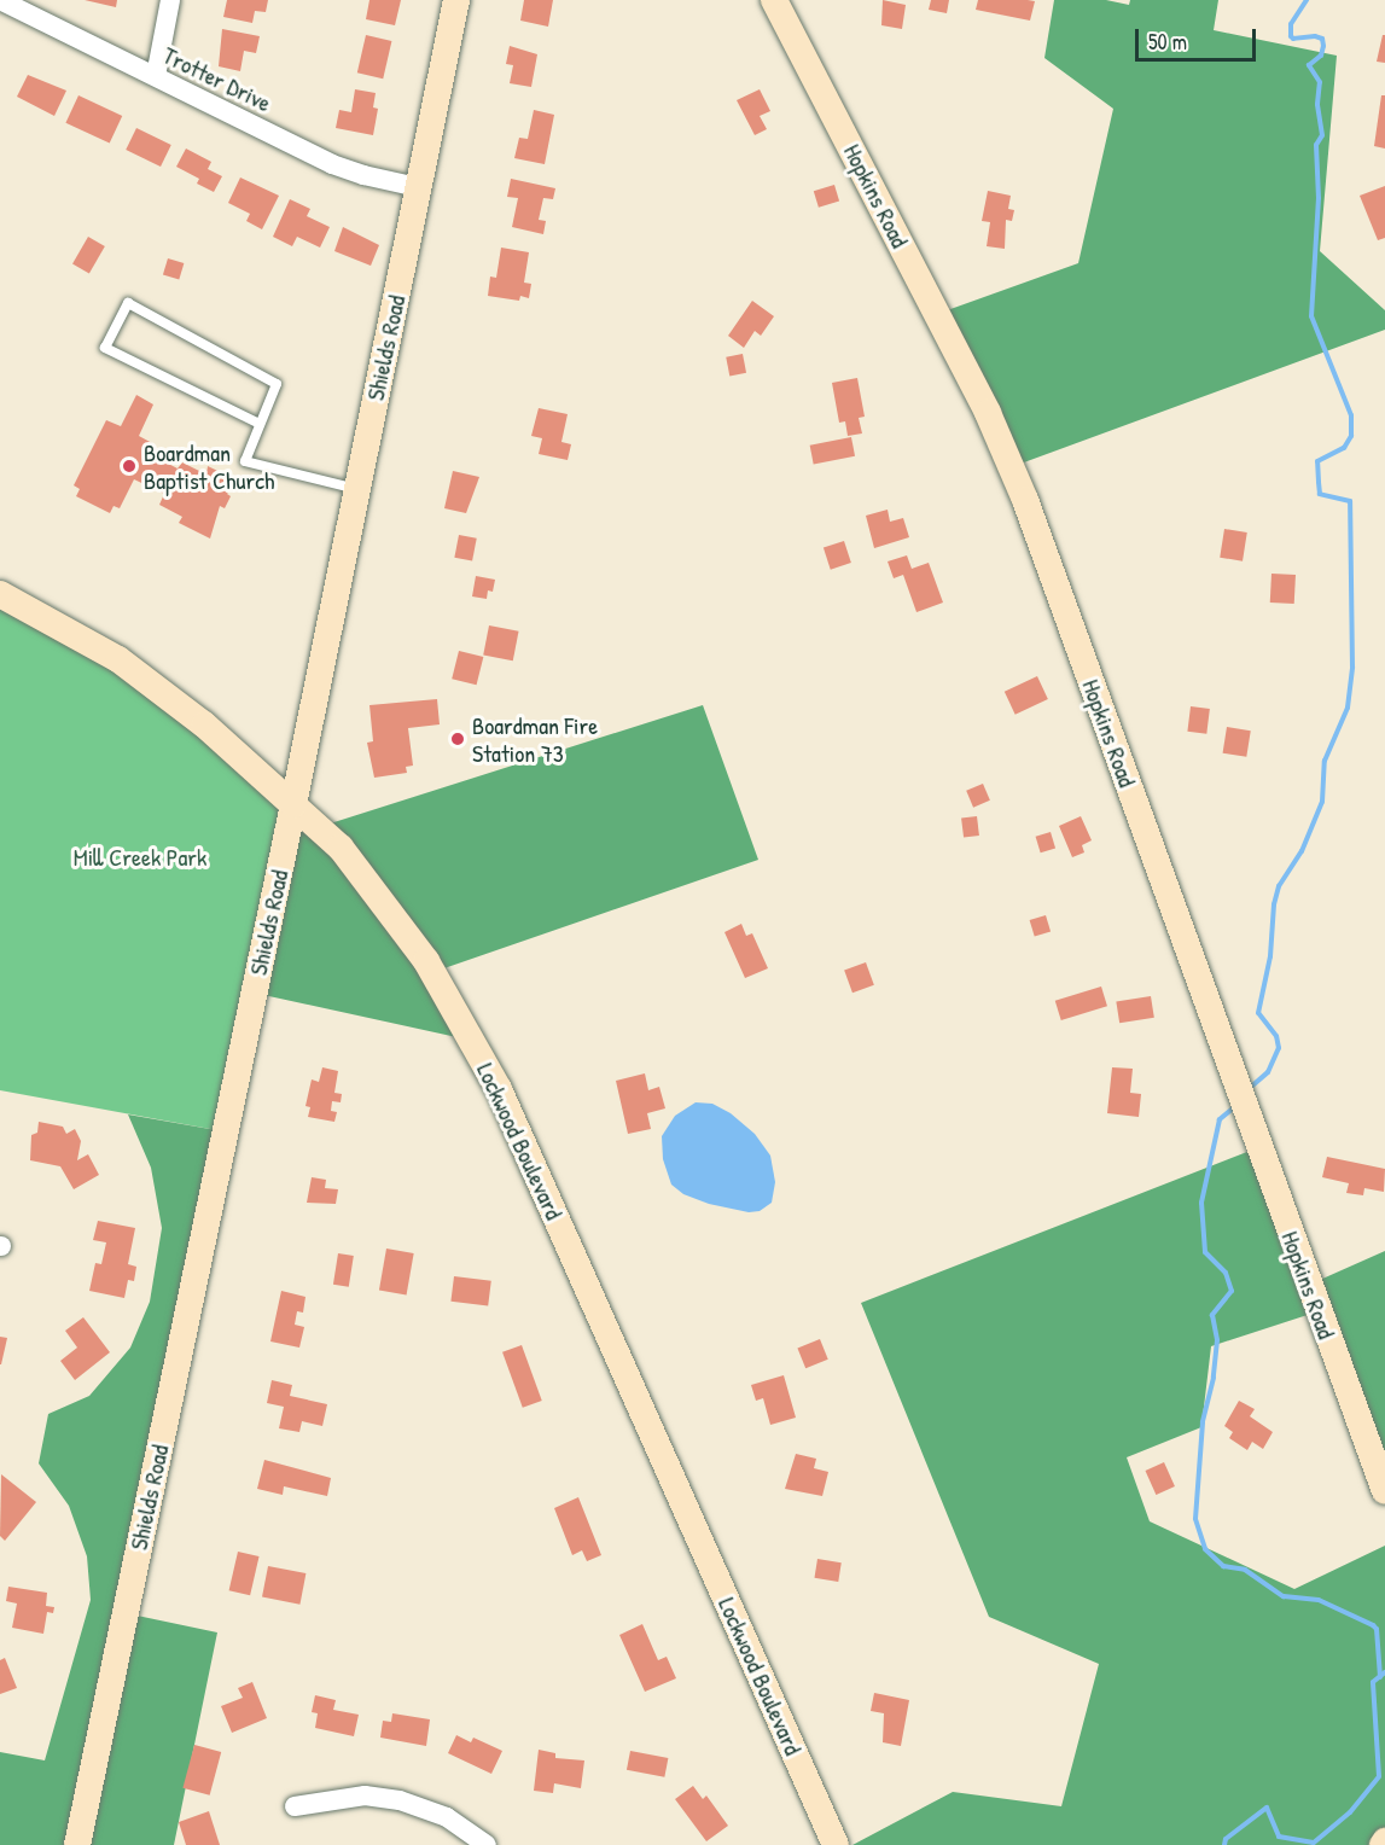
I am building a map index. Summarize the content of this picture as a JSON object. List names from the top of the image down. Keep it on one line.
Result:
{"streets":{"main road":["Hopkins Road","Shields Road","Lockwood Boulevard"],"street":["Trotter Drive"]},"crossings":[["Trotter Drive","Shields Road"],["Shields Road","Lockwood Boulevard"]],"parks":["Mill Creek Park"],"places":["Boardman Baptist Church","Boardman Fire Station 73"],"scale_bar":"50 m"}
